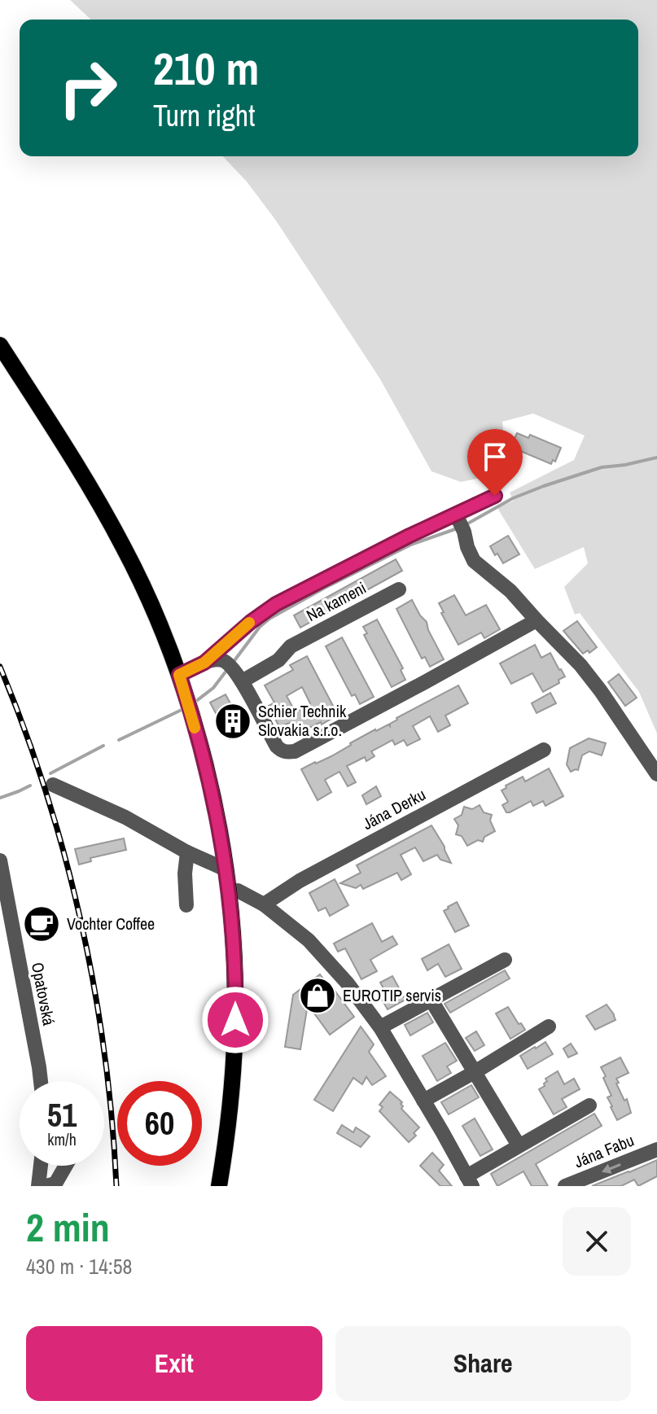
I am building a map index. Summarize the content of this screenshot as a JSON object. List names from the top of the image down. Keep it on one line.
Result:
{"streets":{"street":["Na kameni","Jána Derku","Opatovská","Jána Fabu"]},"places":{"building":["Schier Technik Slovakia s.r.o."],"cafe":["Vochter Coffee"],"shop":["EUROTIP servis"]},"page":{"turn":["210 m","Turn right"],"speed":"51 km/h","limit":"60","heading":["2 min","430 m · 14:58"],"buttons":["Exit","Share"]}}
